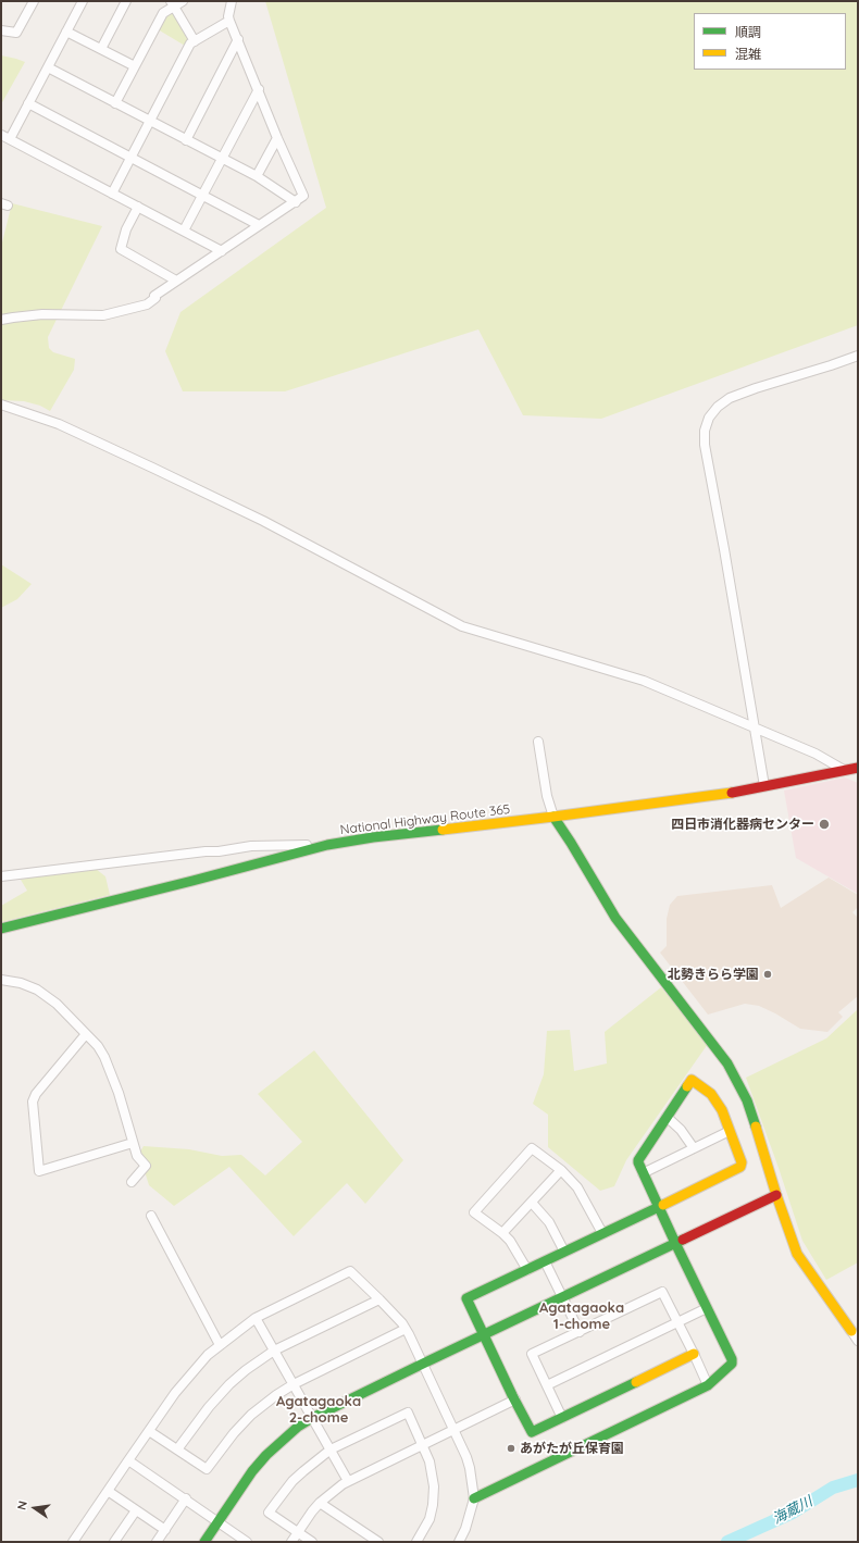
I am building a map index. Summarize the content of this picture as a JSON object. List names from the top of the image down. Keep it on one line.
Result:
{"streets":{"main road":["National Highway Route 365"]},"districts":["Agatagaoka 1-chome","Agatagaoka 2-chome"],"water":["海蔵川"],"places":["四日市消化器病センター","北勢きらら学園","あがたが丘保育園"],"legend":["順調","混雑"],"north":"left"}
